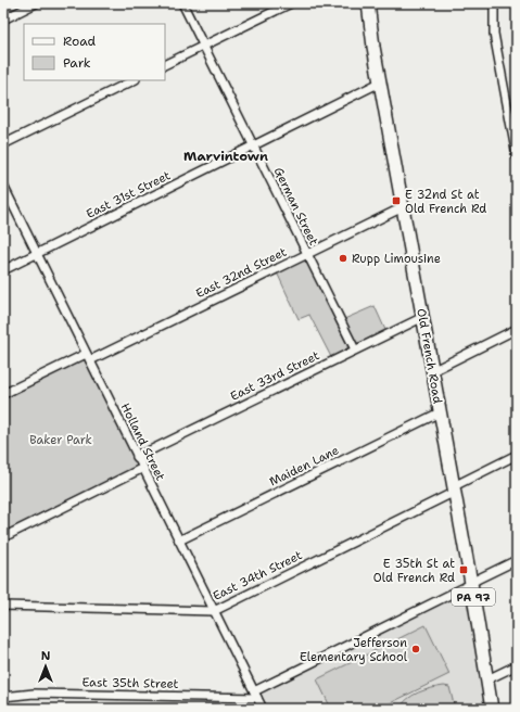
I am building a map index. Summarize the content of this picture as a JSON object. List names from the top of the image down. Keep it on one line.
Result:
{"streets":{"main road":["Old French Road","PA 97"],"street":["East 31st Street","German Street","East 32nd Street","East 33rd Street","Holland Street","Maiden Lane","East 34th Street","East 35th Street"]},"crossings":[["East 31st Street","German Street"],["East 31st Street","Old French Road"],["East 31st Street","Holland Street"],["German Street","East 32nd Street"],["German Street","East 33rd Street"],["East 32nd Street","Old French Road"],["East 32nd Street","Holland Street"],["Old French Road","East 33rd Street"],["Old French Road","Maiden Lane"],["Old French Road","East 34th Street"],["Old French Road","East 35th Street"],["East 33rd Street","Holland Street"],["Holland Street","Maiden Lane"],["Holland Street","East 34th Street"],["Holland Street","East 35th Street"]],"districts":["Marvintown"],"parks":["Baker Park"],"places":{"transit":["E 32nd St at Old French Rd","E 35th St at Old French Rd"],"other":["Rupp Limousine","Jefferson Elementary School"]},"legend":["Road","Park"],"north":"top"}
